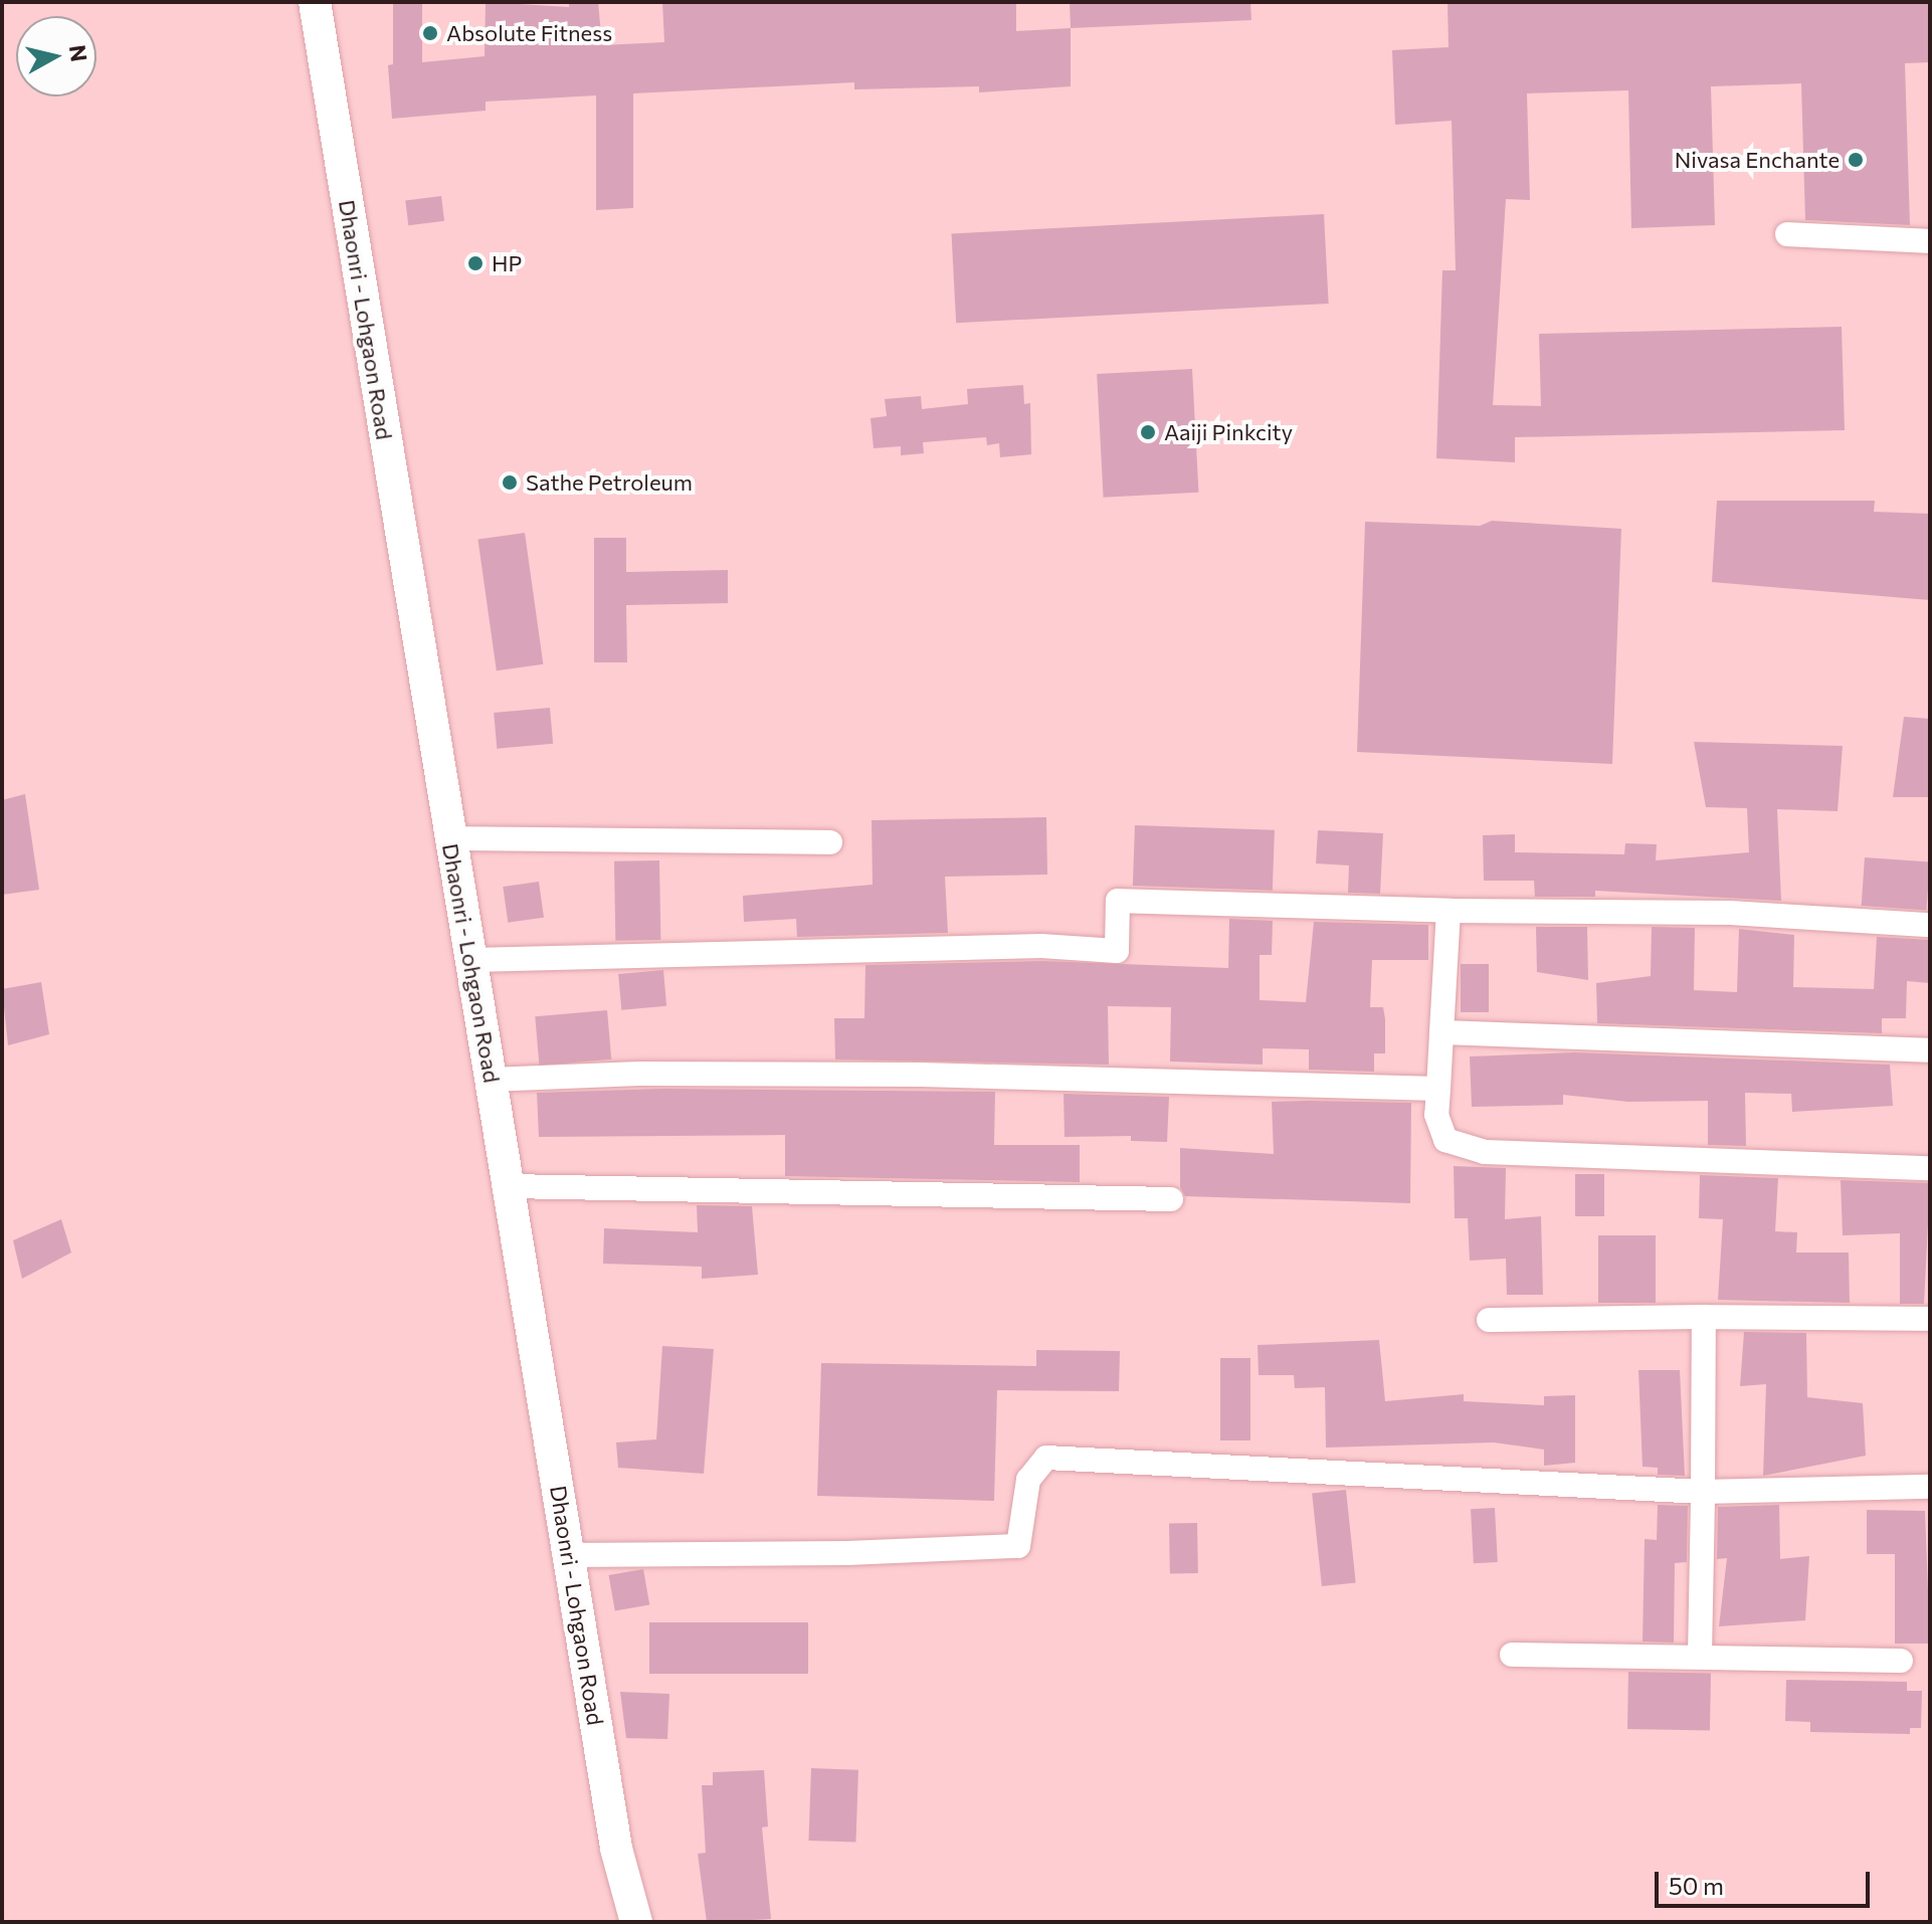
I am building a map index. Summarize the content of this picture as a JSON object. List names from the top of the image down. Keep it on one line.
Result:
{"streets":{"main road":["Dhaonri - Lohgaon Road"]},"places":["Absolute Fitness","Nivasa Enchante","HP","Aaiji Pinkcity","Sathe Petroleum"],"scale_bar":"50 m","north":"right"}
